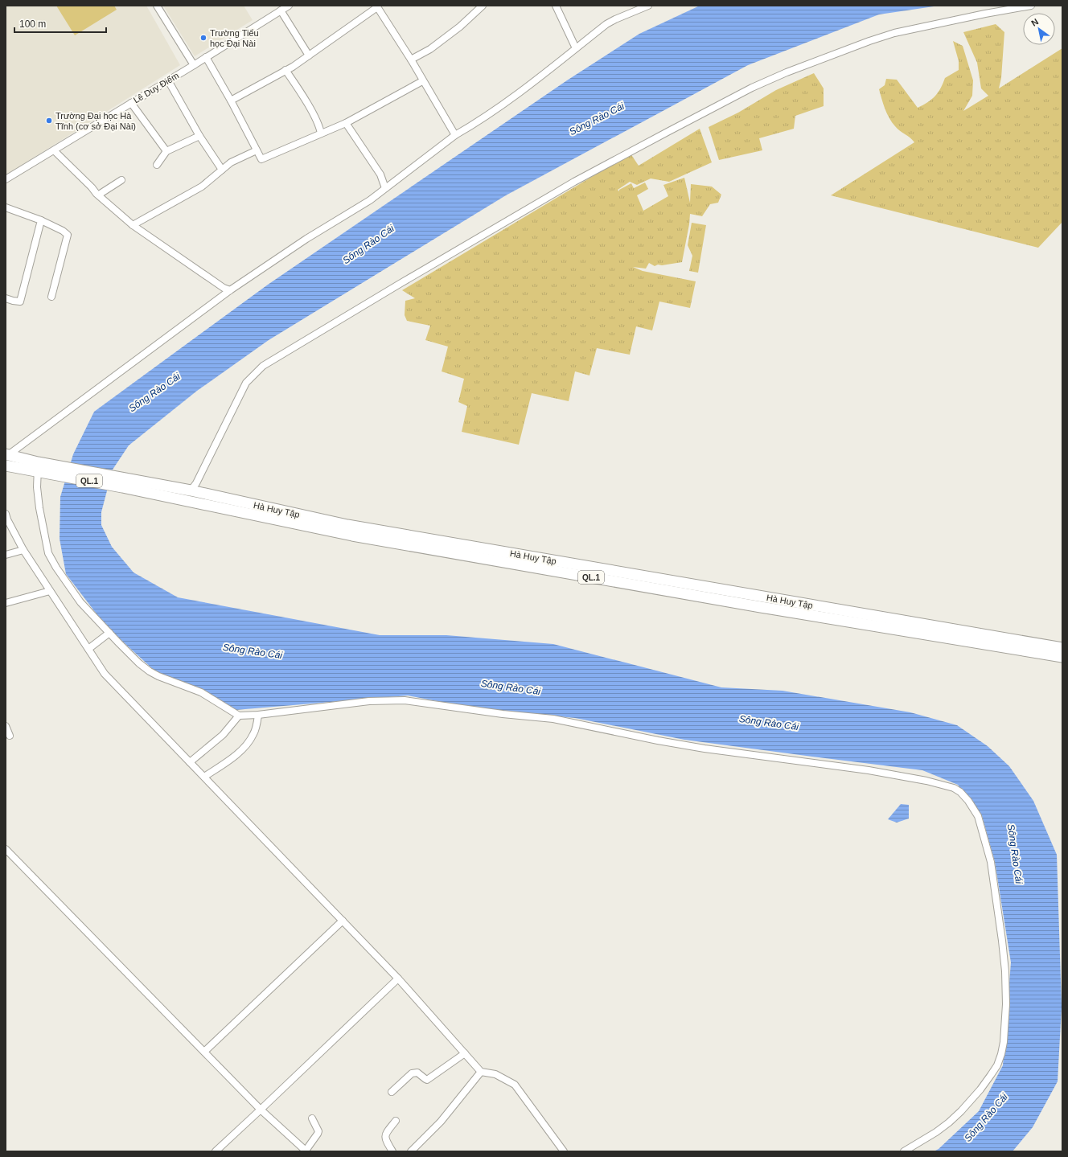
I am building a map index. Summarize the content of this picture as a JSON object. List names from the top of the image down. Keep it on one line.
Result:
{"streets":{"main road":["QL.1","Hà Huy Tập"],"street":["Lê Duy Điếm"]},"water":["Sông Rào Cái"],"places":["Trường Tiểu học Đại Nài","Trường Đại học Hà Tĩnh (cơ sở Đại Nài)"],"scale_bar":"100 m","north":"top left"}
